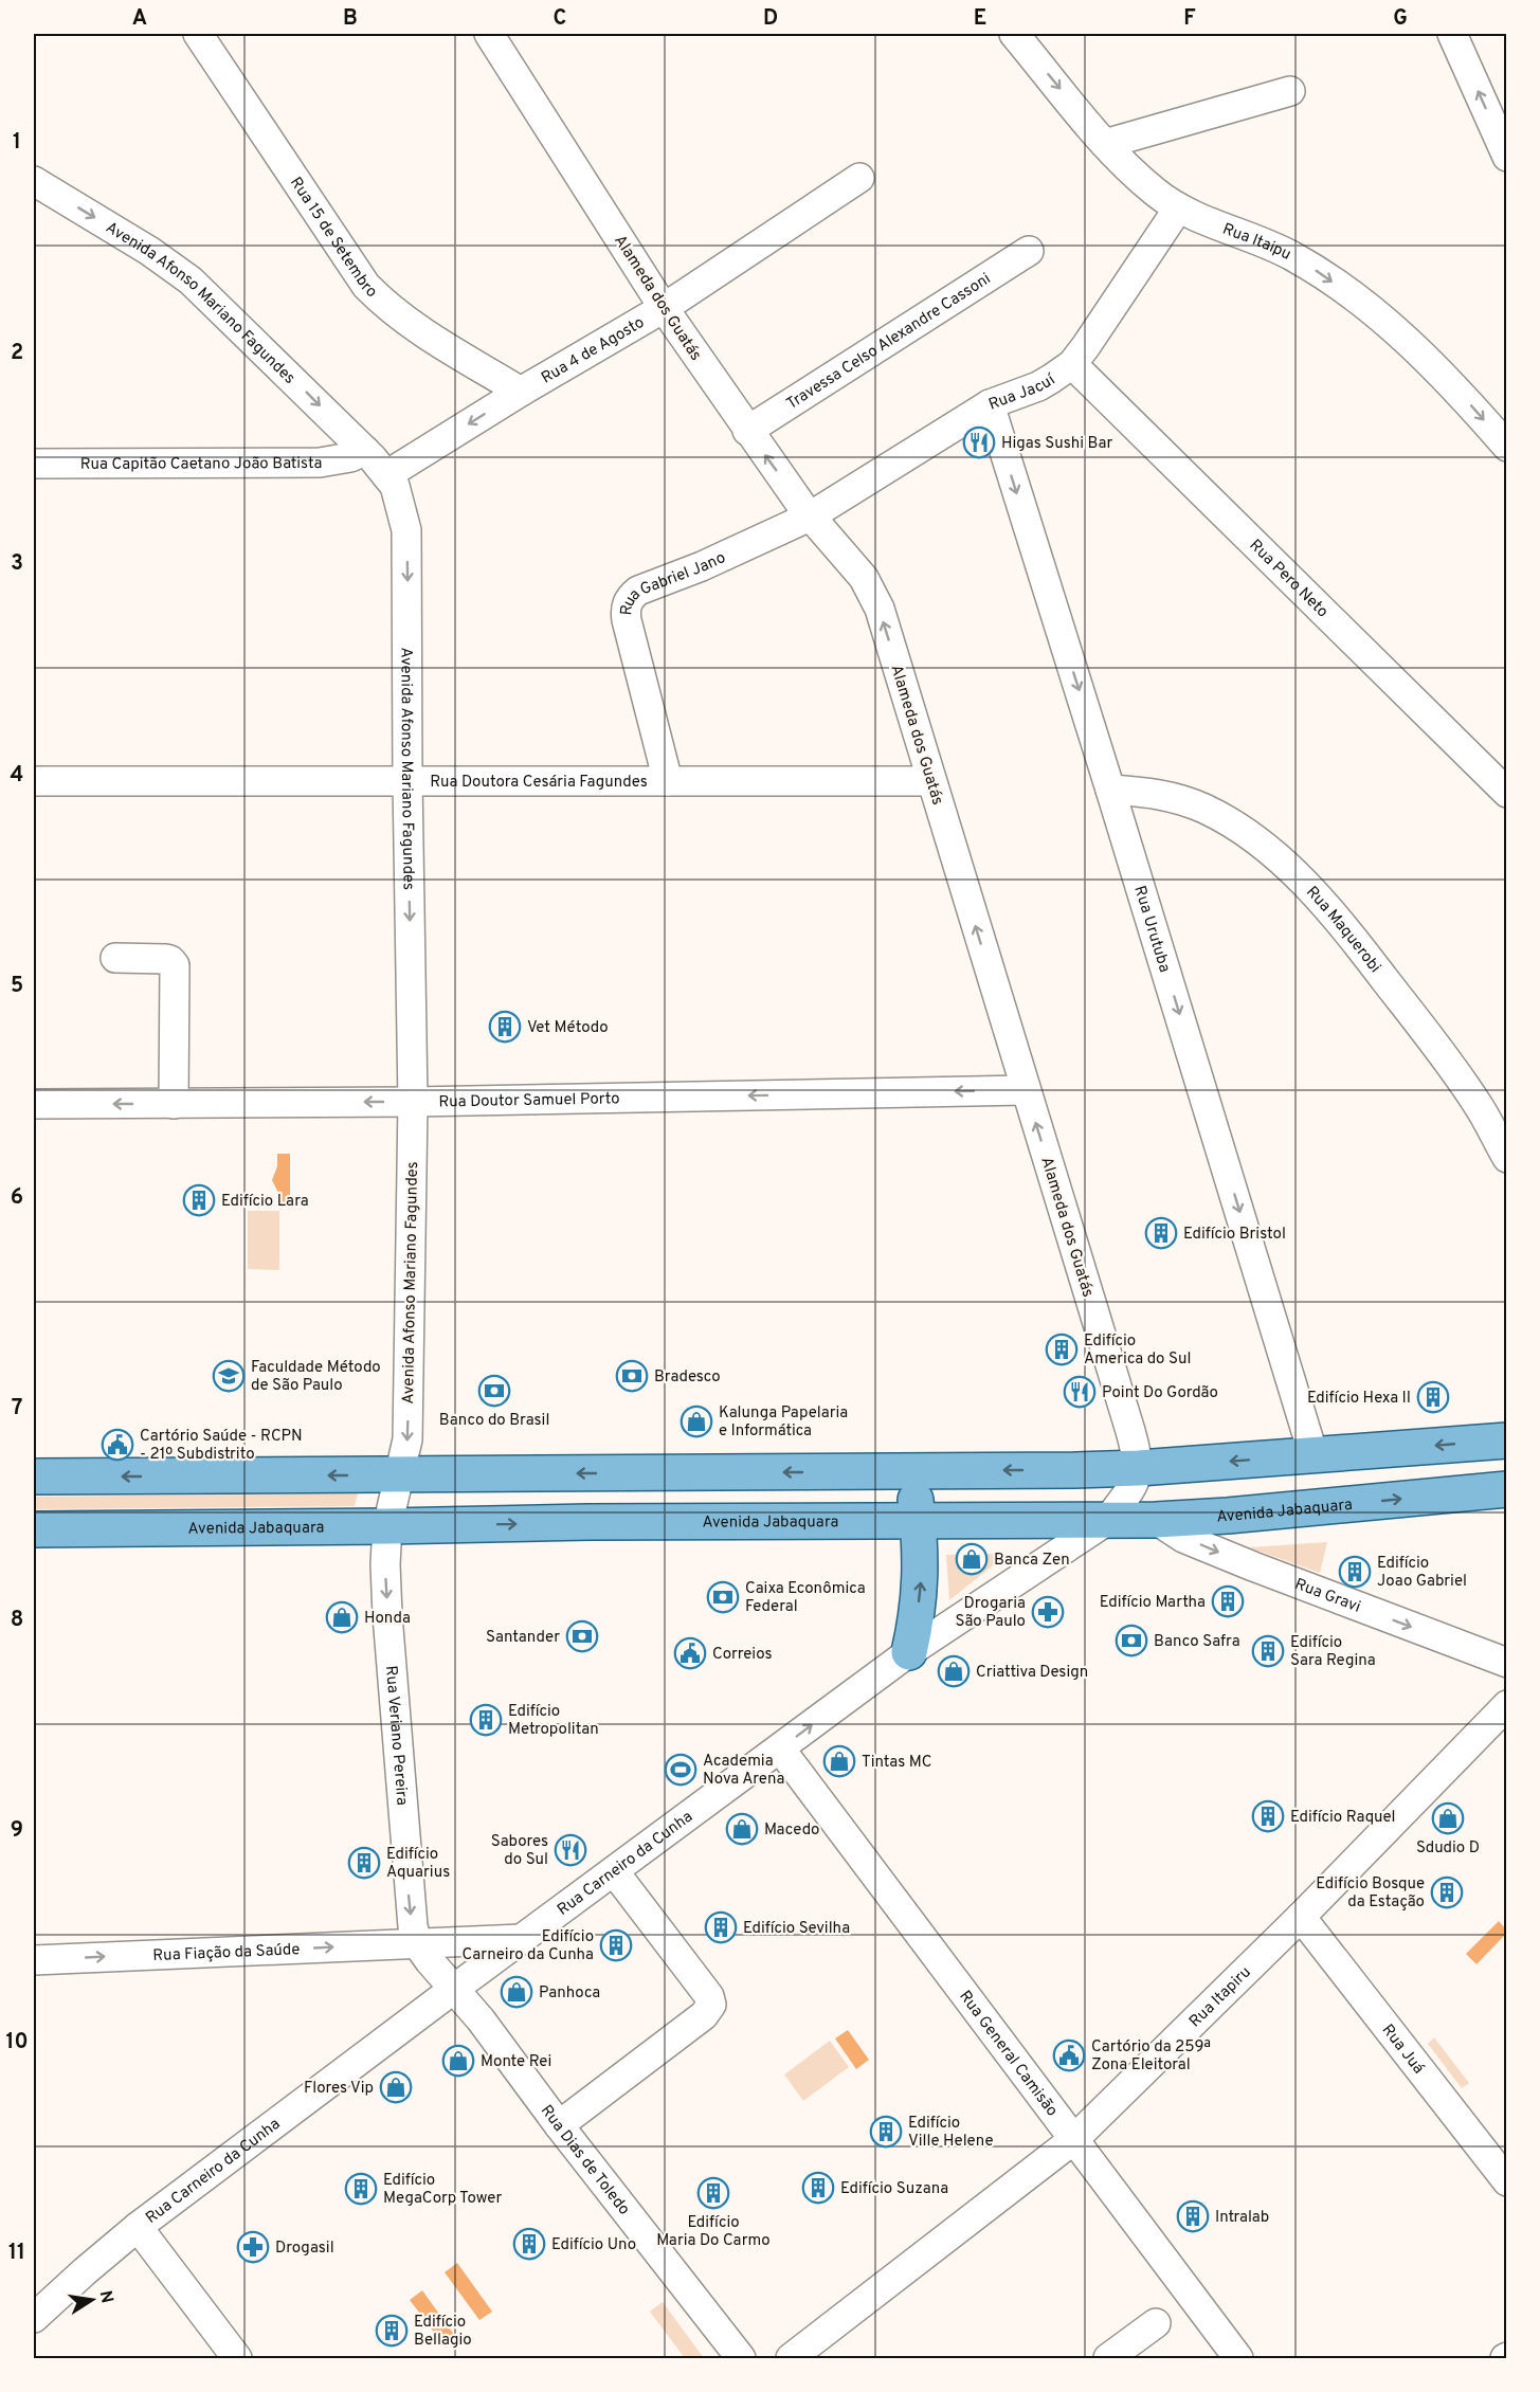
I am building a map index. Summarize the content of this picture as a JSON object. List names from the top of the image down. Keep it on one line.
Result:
{"streets":{"main road":["Avenida Jabaquara"],"street":["Rua 15 de Setembro","Rua Itaipu","Alameda dos Guatás","Avenida Afonso Mariano Fagundes","Travessa Celso Alexandre Cassoni","Rua 4 de Agosto","Rua Jacuí","Rua Capitão Caetano João Batista","Rua Pero Neto","Rua Gabriel Jano","Rua Doutora Cesária Fagundes","Rua Urutuba","Rua Maquerobi","Rua Doutor Samuel Porto","Rua Gravi","Rua Veriano Pereira","Rua Carneiro da Cunha","Rua Fiação da Saúde","Rua Itapiru","Rua Juá","Rua General Camisão","Rua Dias de Toledo"]},"crossings":[["Rua 15 de Setembro","Rua 4 de Agosto"],["Rua Itaipu","Rua Jacuí"],["Alameda dos Guatás","Travessa Celso Alexandre Cassoni"],["Alameda dos Guatás","Rua 4 de Agosto"],["Alameda dos Guatás","Rua Jacuí"],["Alameda dos Guatás","Rua Gabriel Jano"],["Alameda dos Guatás","Rua Doutora Cesária Fagundes"],["Alameda dos Guatás","Rua Doutor Samuel Porto"],["Avenida Afonso Mariano Fagundes","Rua 4 de Agosto"],["Avenida Afonso Mariano Fagundes","Rua Capitão Caetano João Batista"],["Avenida Afonso Mariano Fagundes","Rua Doutora Cesária Fagundes"],["Avenida Afonso Mariano Fagundes","Rua Doutor Samuel Porto"],["Avenida Afonso Mariano Fagundes","Avenida Jabaquara"],["Avenida Afonso Mariano Fagundes","Rua Veriano Pereira"],["Rua Jacuí","Rua Pero Neto"],["Rua Jacuí","Rua Gabriel Jano"],["Rua Jacuí","Rua Urutuba"],["Rua Gabriel Jano","Rua Doutora Cesária Fagundes"],["Rua Urutuba","Rua Maquerobi"],["Avenida Jabaquara","Rua Gravi"],["Avenida Jabaquara","Rua Veriano Pereira"],["Avenida Jabaquara","Rua Carneiro da Cunha"],["Rua Veriano Pereira","Rua Carneiro da Cunha"],["Rua Veriano Pereira","Rua Fiação da Saúde"],["Rua Veriano Pereira","Rua Dias de Toledo"],["Rua Carneiro da Cunha","Rua General Camisão"],["Rua Carneiro da Cunha","Rua Dias de Toledo"],["Rua Itapiru","Rua Juá"],["Rua Itapiru","Rua General Camisão"]],"one_way":["Rua Itaipu","Alameda dos Guatás","Avenida Afonso Mariano Fagundes","Rua Urutuba","Rua Doutor Samuel Porto","Rua Gravi","Rua Veriano Pereira","Rua Fiação da Saúde"],"places":{"restaurant":["Higas Sushi Bar","Point Do Gordão","Sabores do Sul"],"building":["Vet Método","Edifício Lara","Edifício Bristol","Edifício America do Sul","Edifício Hexa II","Edifício Joao Gabriel","Edifício Martha","Edifício Sara Regina","Edifício Metropolitan","Edifício Raquel","Edifício Aquarius","Edifício Bosque da Estação","Edifício Sevilha","Edifício Carneiro da Cunha","Edifício Ville Helene","Edifício Suzana","Edifício MegaCorp Tower","Edifício Maria Do Carmo","Intralab","Edifício Uno","Edifício Bellagio"],"school or university":["Faculdade Método de São Paulo"],"bank":["Bradesco","Banco do Brasil","Caixa Econômica Federal","Santander","Banco Safra"],"shop":["Kalunga Papelaria e Informática","Banca Zen","Honda","Criattiva Design","Tintas MC","Sdudio D","Macedo","Panhoca","Monte Rei","Flores Vip"],"public building":["Cartório Saúde - RCPN - 21º Subdistrito","Correios","Cartório da 259ª Zona Eleitoral"],"pharmacy":["Drogaria São Paulo","Drogasil"],"sports":["Academia Nova Arena"]},"north":"right","grid":{"columns":["A","B","C","D","E","F","G"],"rows":["1","2","3","4","5","6","7","8","9","10","11"]}}
